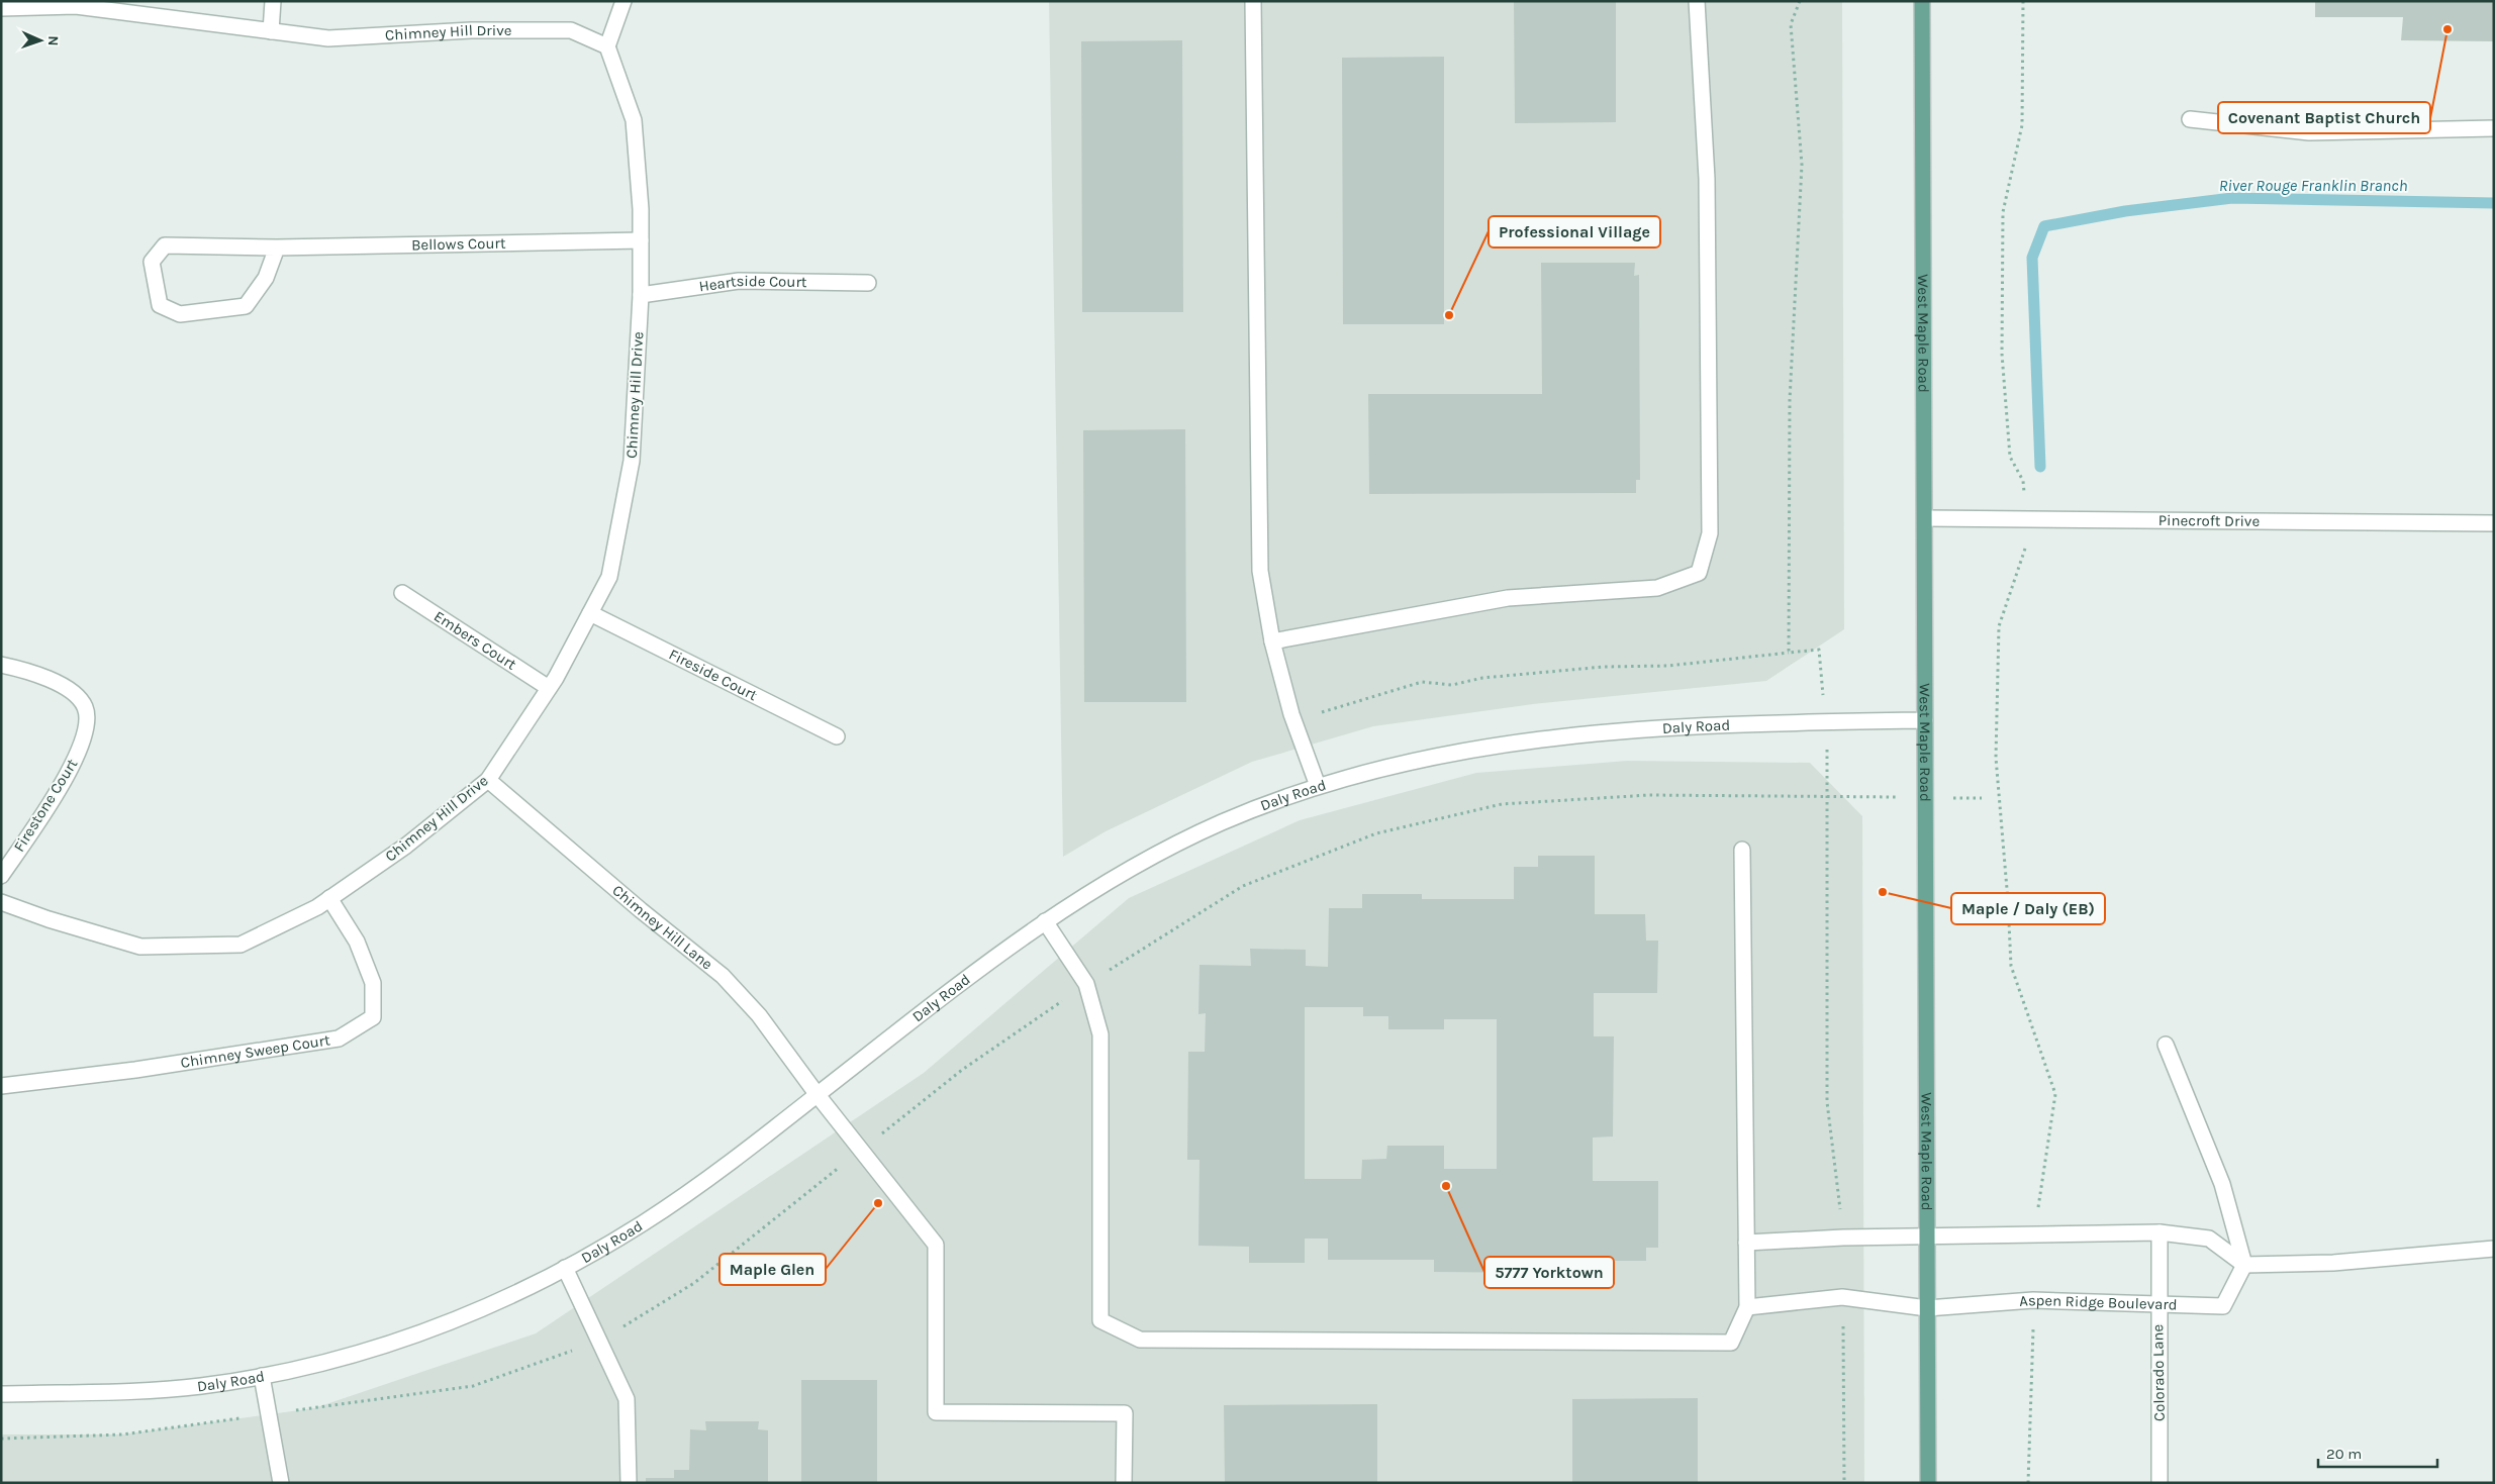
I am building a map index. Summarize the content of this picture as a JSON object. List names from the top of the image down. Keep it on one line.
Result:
{"streets":{"main road":["West Maple Road"],"street":["Chimney Hill Drive","Bellows Court","Heartside Court","Pinecroft Drive","Embers Court","Fireside Court","Daly Road","Firestone Court","Chimney Hill Lane","Chimney Sweep Court","Aspen Ridge Boulevard","Colorado Lane"]},"crossings":[["Chimney Hill Drive","Bellows Court"],["Chimney Hill Drive","Heartside Court"],["Chimney Hill Drive","Embers Court"],["Chimney Hill Drive","Fireside Court"],["Chimney Hill Drive","Chimney Hill Lane"],["Chimney Hill Drive","Chimney Sweep Court"],["West Maple Road","Pinecroft Drive"],["West Maple Road","Daly Road"],["West Maple Road","Aspen Ridge Boulevard"],["Daly Road","Chimney Hill Lane"],["Aspen Ridge Boulevard","Colorado Lane"]],"water":["River Rouge Franklin Branch"],"places":["Covenant Baptist Church","Professional Village","Maple / Daly (EB)","5777 Yorktown","Maple Glen"],"scale_bar":"20 m","north":"right"}
